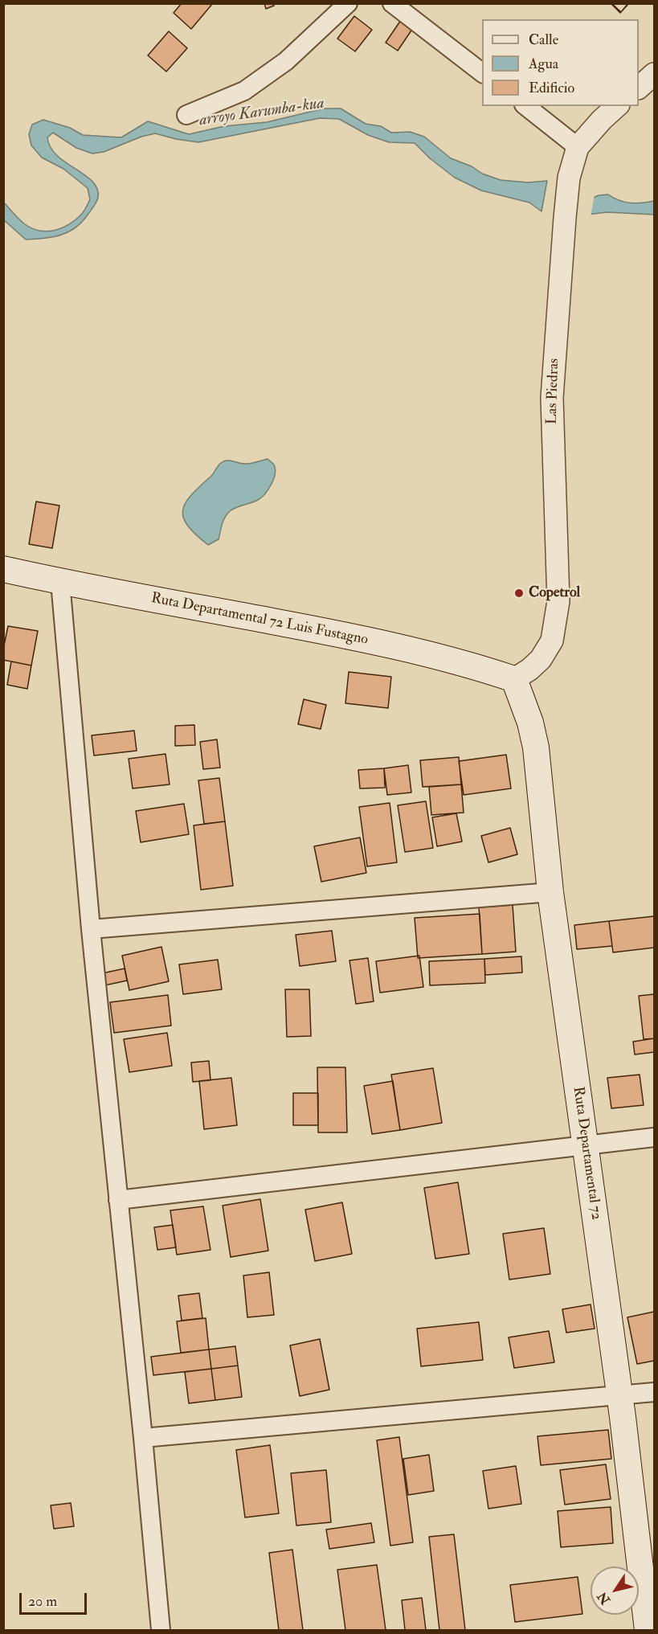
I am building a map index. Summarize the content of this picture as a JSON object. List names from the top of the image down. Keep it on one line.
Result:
{"streets":{"main road":["Ruta Departamental 72 Luis Fustagno","Ruta Departamental 72"],"street":["Las Piedras"]},"crossings":[["Las Piedras","Ruta Departamental 72 Luis Fustagno"],["Las Piedras","Ruta Departamental 72"],["Ruta Departamental 72 Luis Fustagno","Ruta Departamental 72"]],"water":["arroyo Karumba-kua"],"places":["Copetrol"],"legend":["Calle","Agua","Edificio"],"scale_bar":"20 m","north":"bottom left"}
